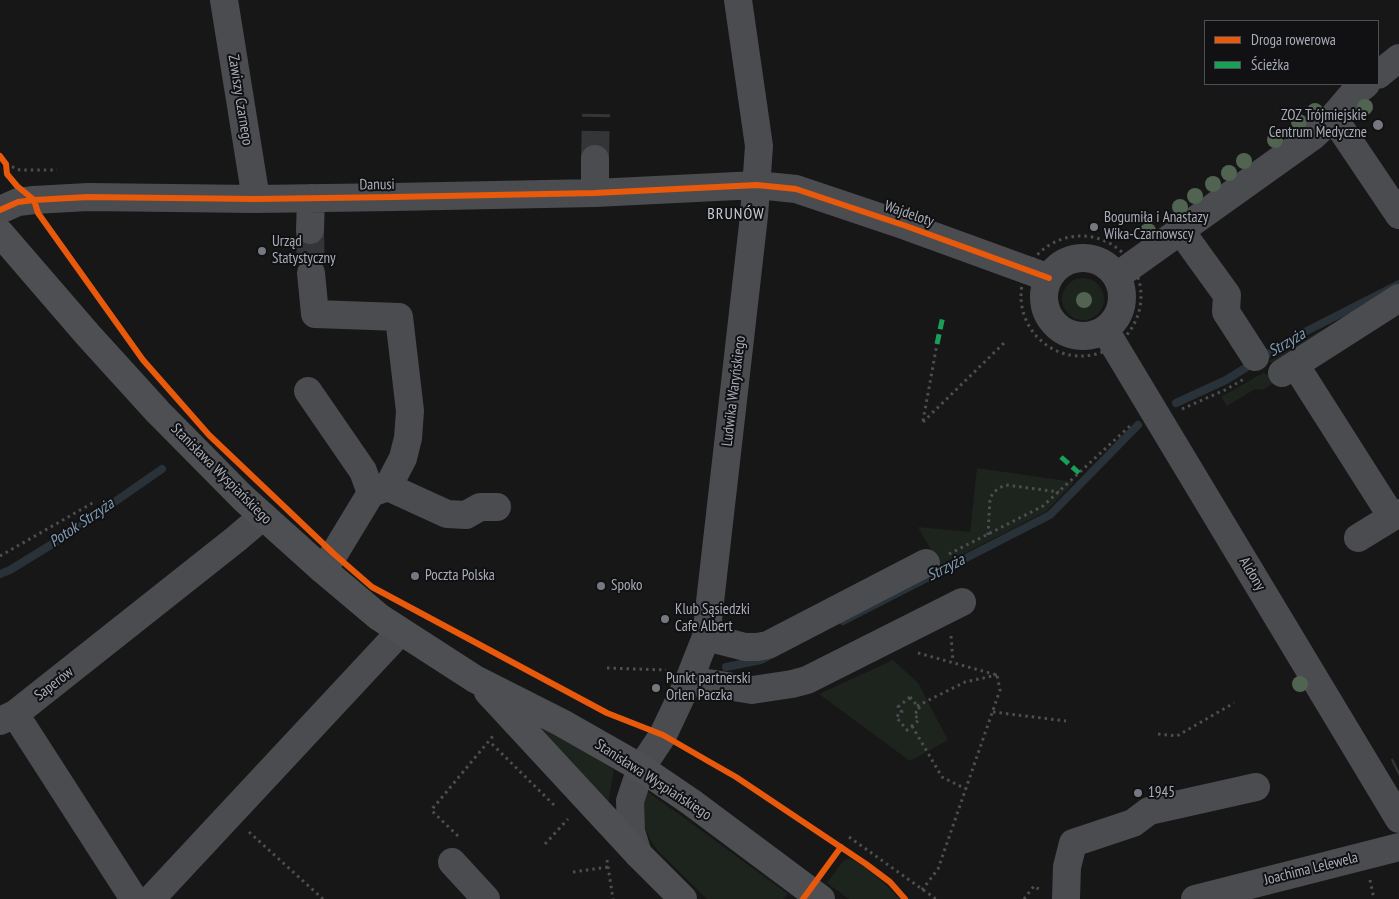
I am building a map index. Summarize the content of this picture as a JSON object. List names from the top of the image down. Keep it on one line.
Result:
{"streets":{"main road":["Stanisława Wyspiańskiego"],"street":["Zawiszy Czarnego","Danusi","Wajdeloty","Ludwika Waryńskiego","Aldony","Saperów","Joachima Lelewela"]},"crossings":[["Zawiszy Czarnego","Danusi"],["Danusi","Wajdeloty"],["Danusi","Ludwika Waryńskiego"],["Wajdeloty","Ludwika Waryńskiego"],["Wajdeloty","Aldony"],["Ludwika Waryńskiego","Stanisława Wyspiańskiego"],["Stanisława Wyspiańskiego","Saperów"]],"districts":["BRUNÓW"],"water":["Strzyża","Potok Strzyża"],"places":["ZOZ Trójmiejskie Centrum Medyczne","Bogumiła i Anastazy Wika-Czarnowscy","Urząd Statystyczny","Poczta Polska","Spoko","Klub Sąsiedzki Cafe Albert","Punkt partnerski Orlen Paczka","1945"],"legend":["Droga rowerowa","Ścieżka"]}
